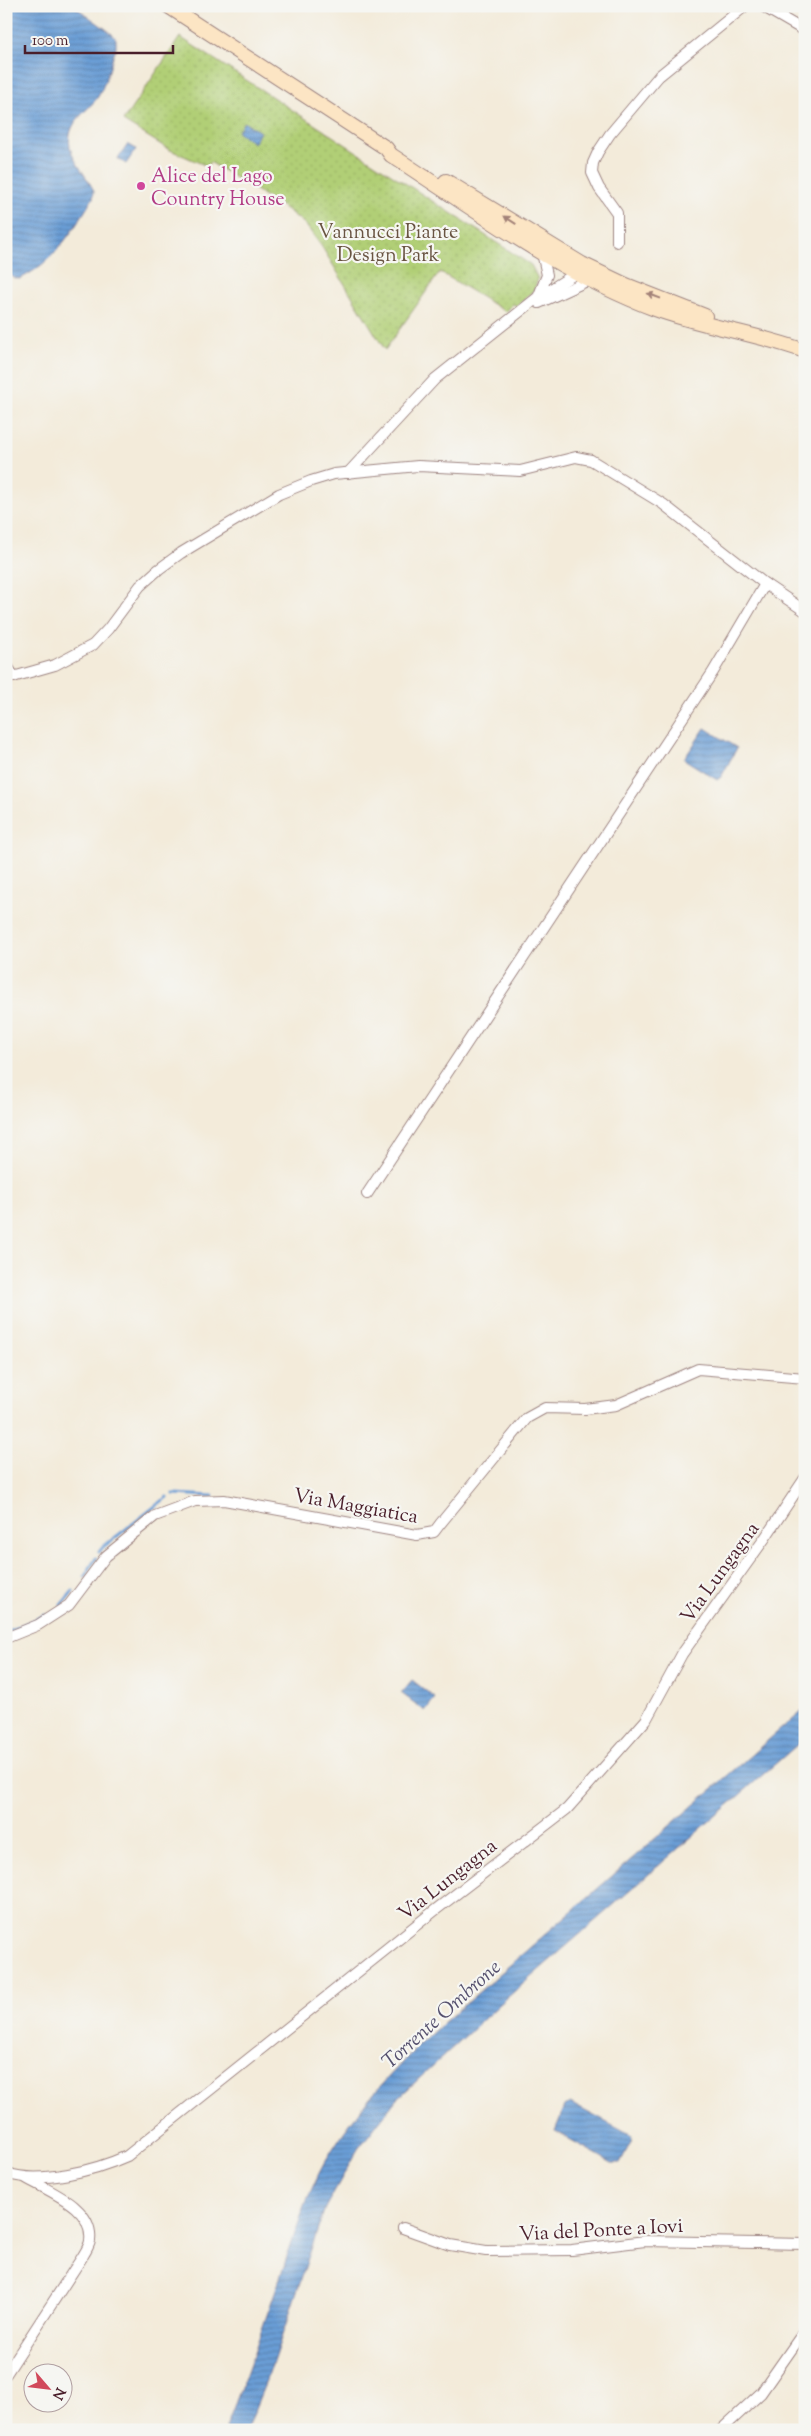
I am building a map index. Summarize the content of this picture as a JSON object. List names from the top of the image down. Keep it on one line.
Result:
{"streets":{"street":["Via Maggiatica","Via Lungagna","Via del Ponte a Iovi"]},"water":["Torrente Ombrone"],"parks":["Vannucci Piante Design Park"],"places":["Alice del Lago Country House"],"scale_bar":"100 m","north":"bottom right"}
